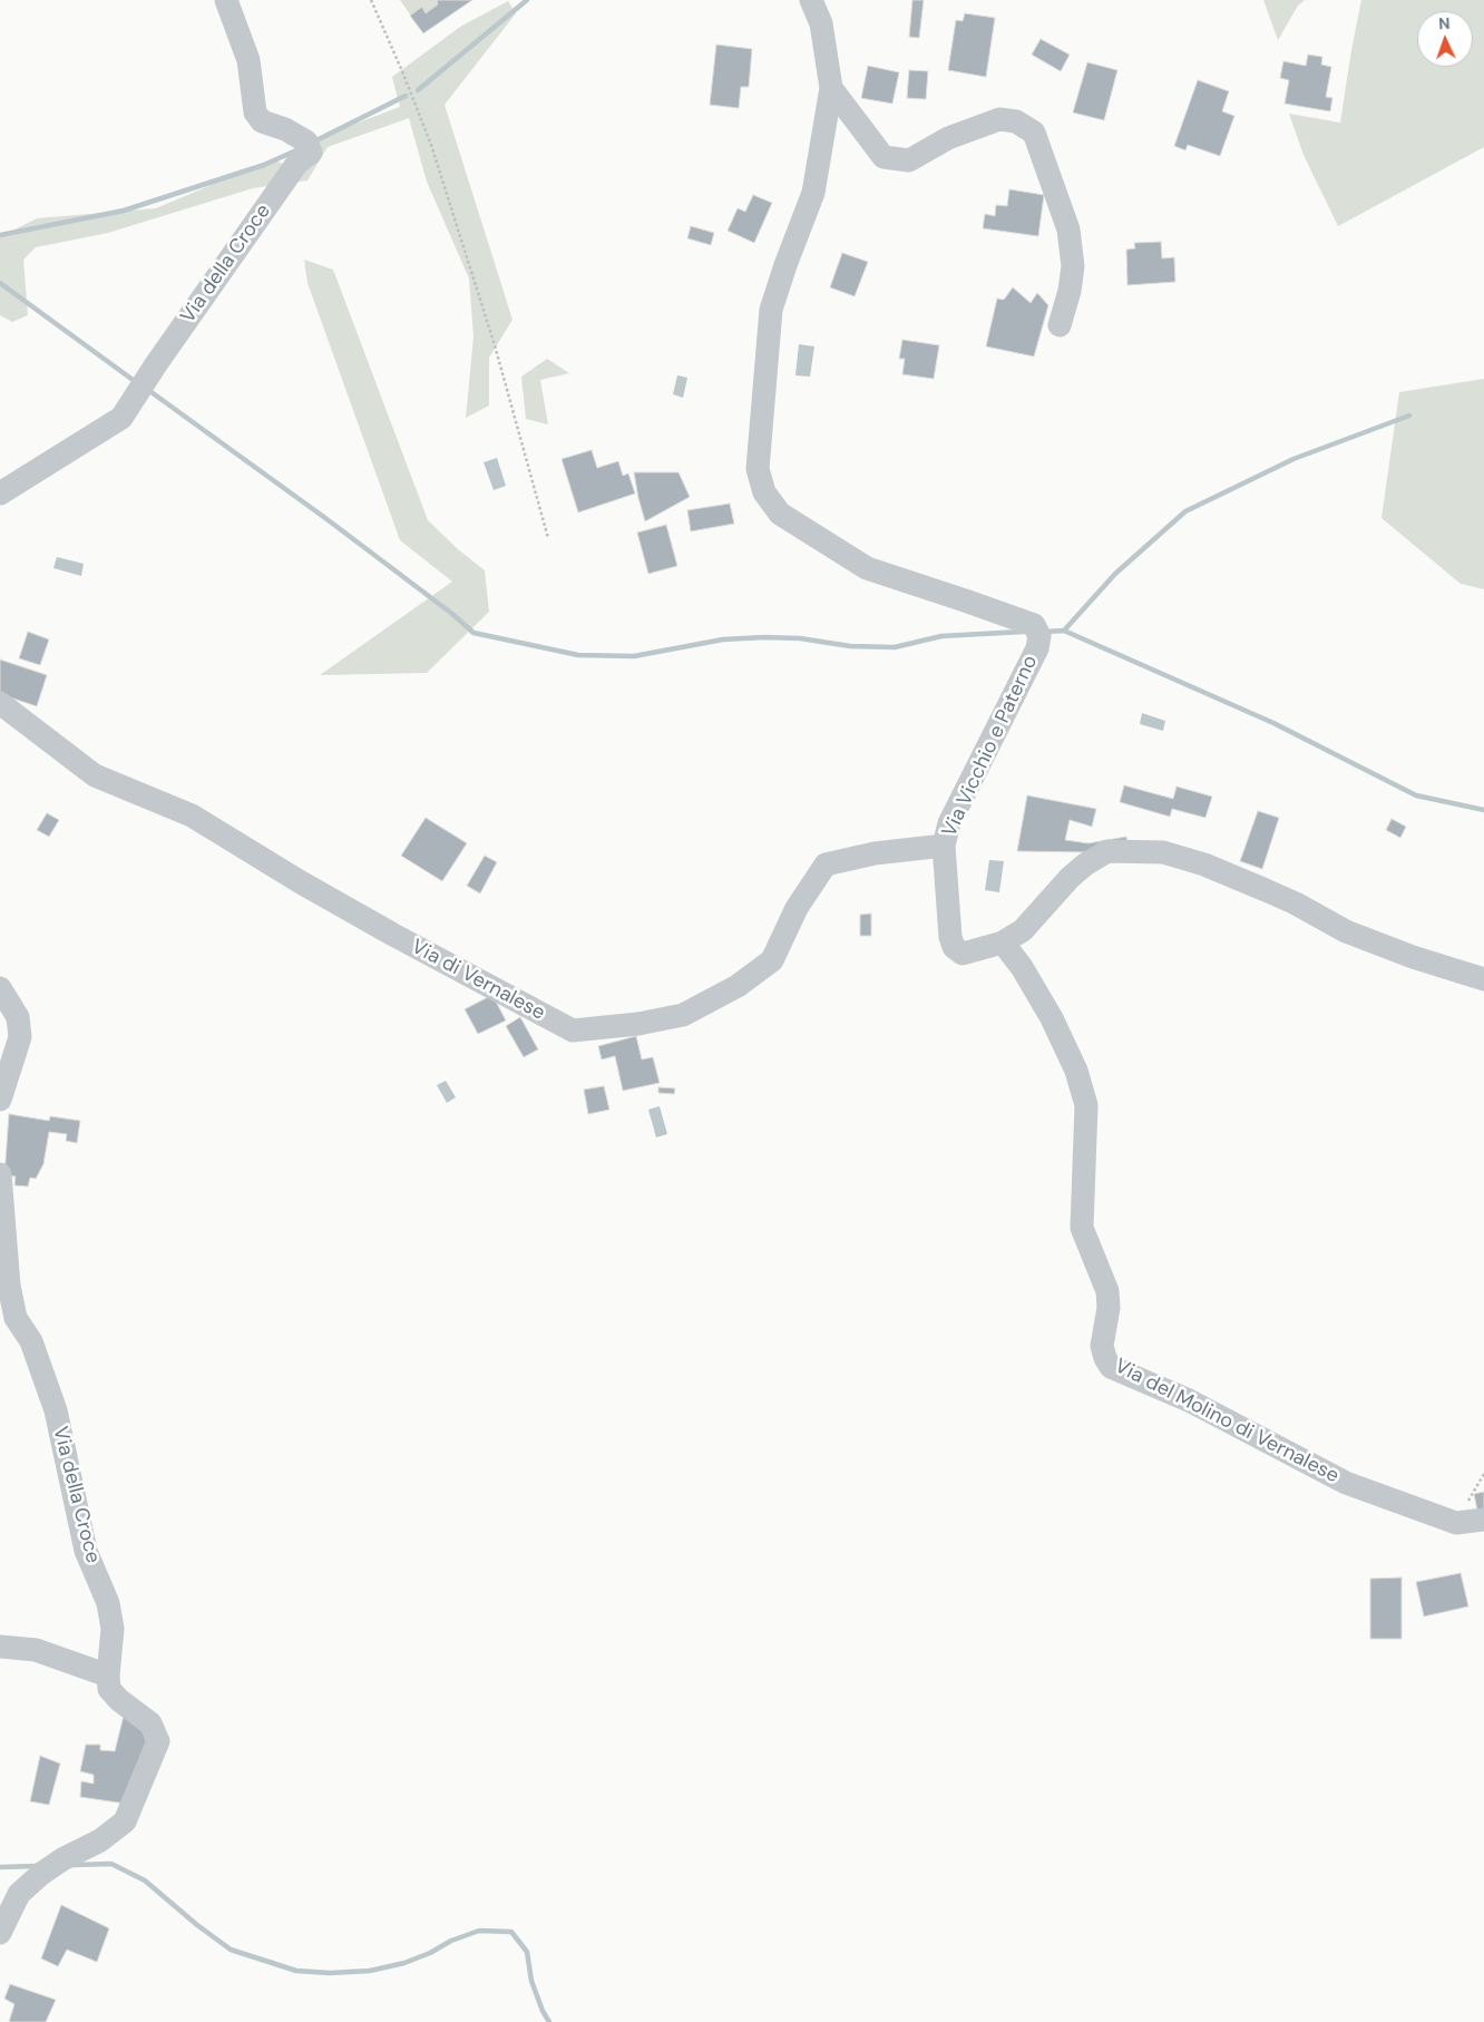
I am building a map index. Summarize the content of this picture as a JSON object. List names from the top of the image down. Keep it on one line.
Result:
{"streets":{"street":["Via della Croce","Via Vicchio e Paterno","Via di Vernalese","Via del Molino di Vernalese"]},"crossings":[["Via Vicchio e Paterno","Via di Vernalese"]],"north":"top"}
